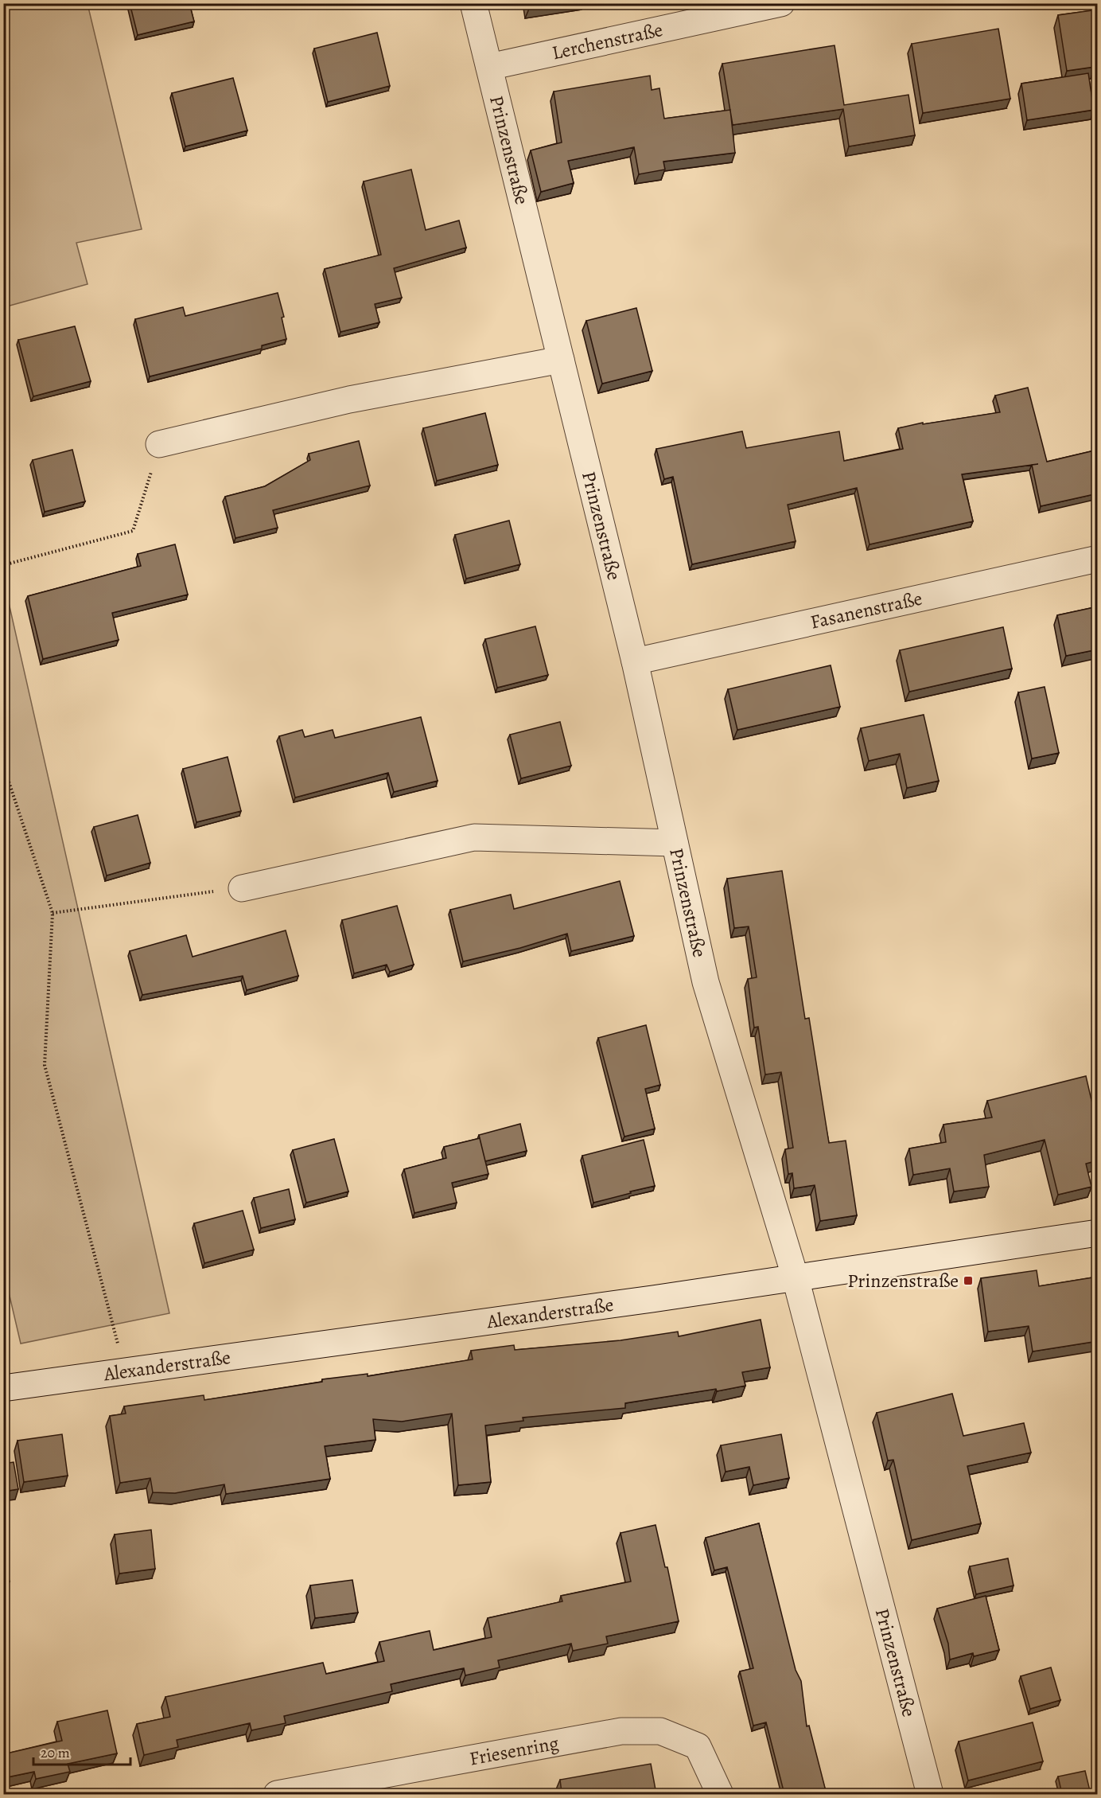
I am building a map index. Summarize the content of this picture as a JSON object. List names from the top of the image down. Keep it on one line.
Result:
{"streets":{"street":["Lerchenstraße","Prinzenstraße","Fasanenstraße","Alexanderstraße","Friesenring"]},"crossings":[["Lerchenstraße","Prinzenstraße"],["Prinzenstraße","Fasanenstraße"],["Prinzenstraße","Alexanderstraße"]],"places":{"transit":["Prinzenstraße"]},"scale_bar":"20 m"}
